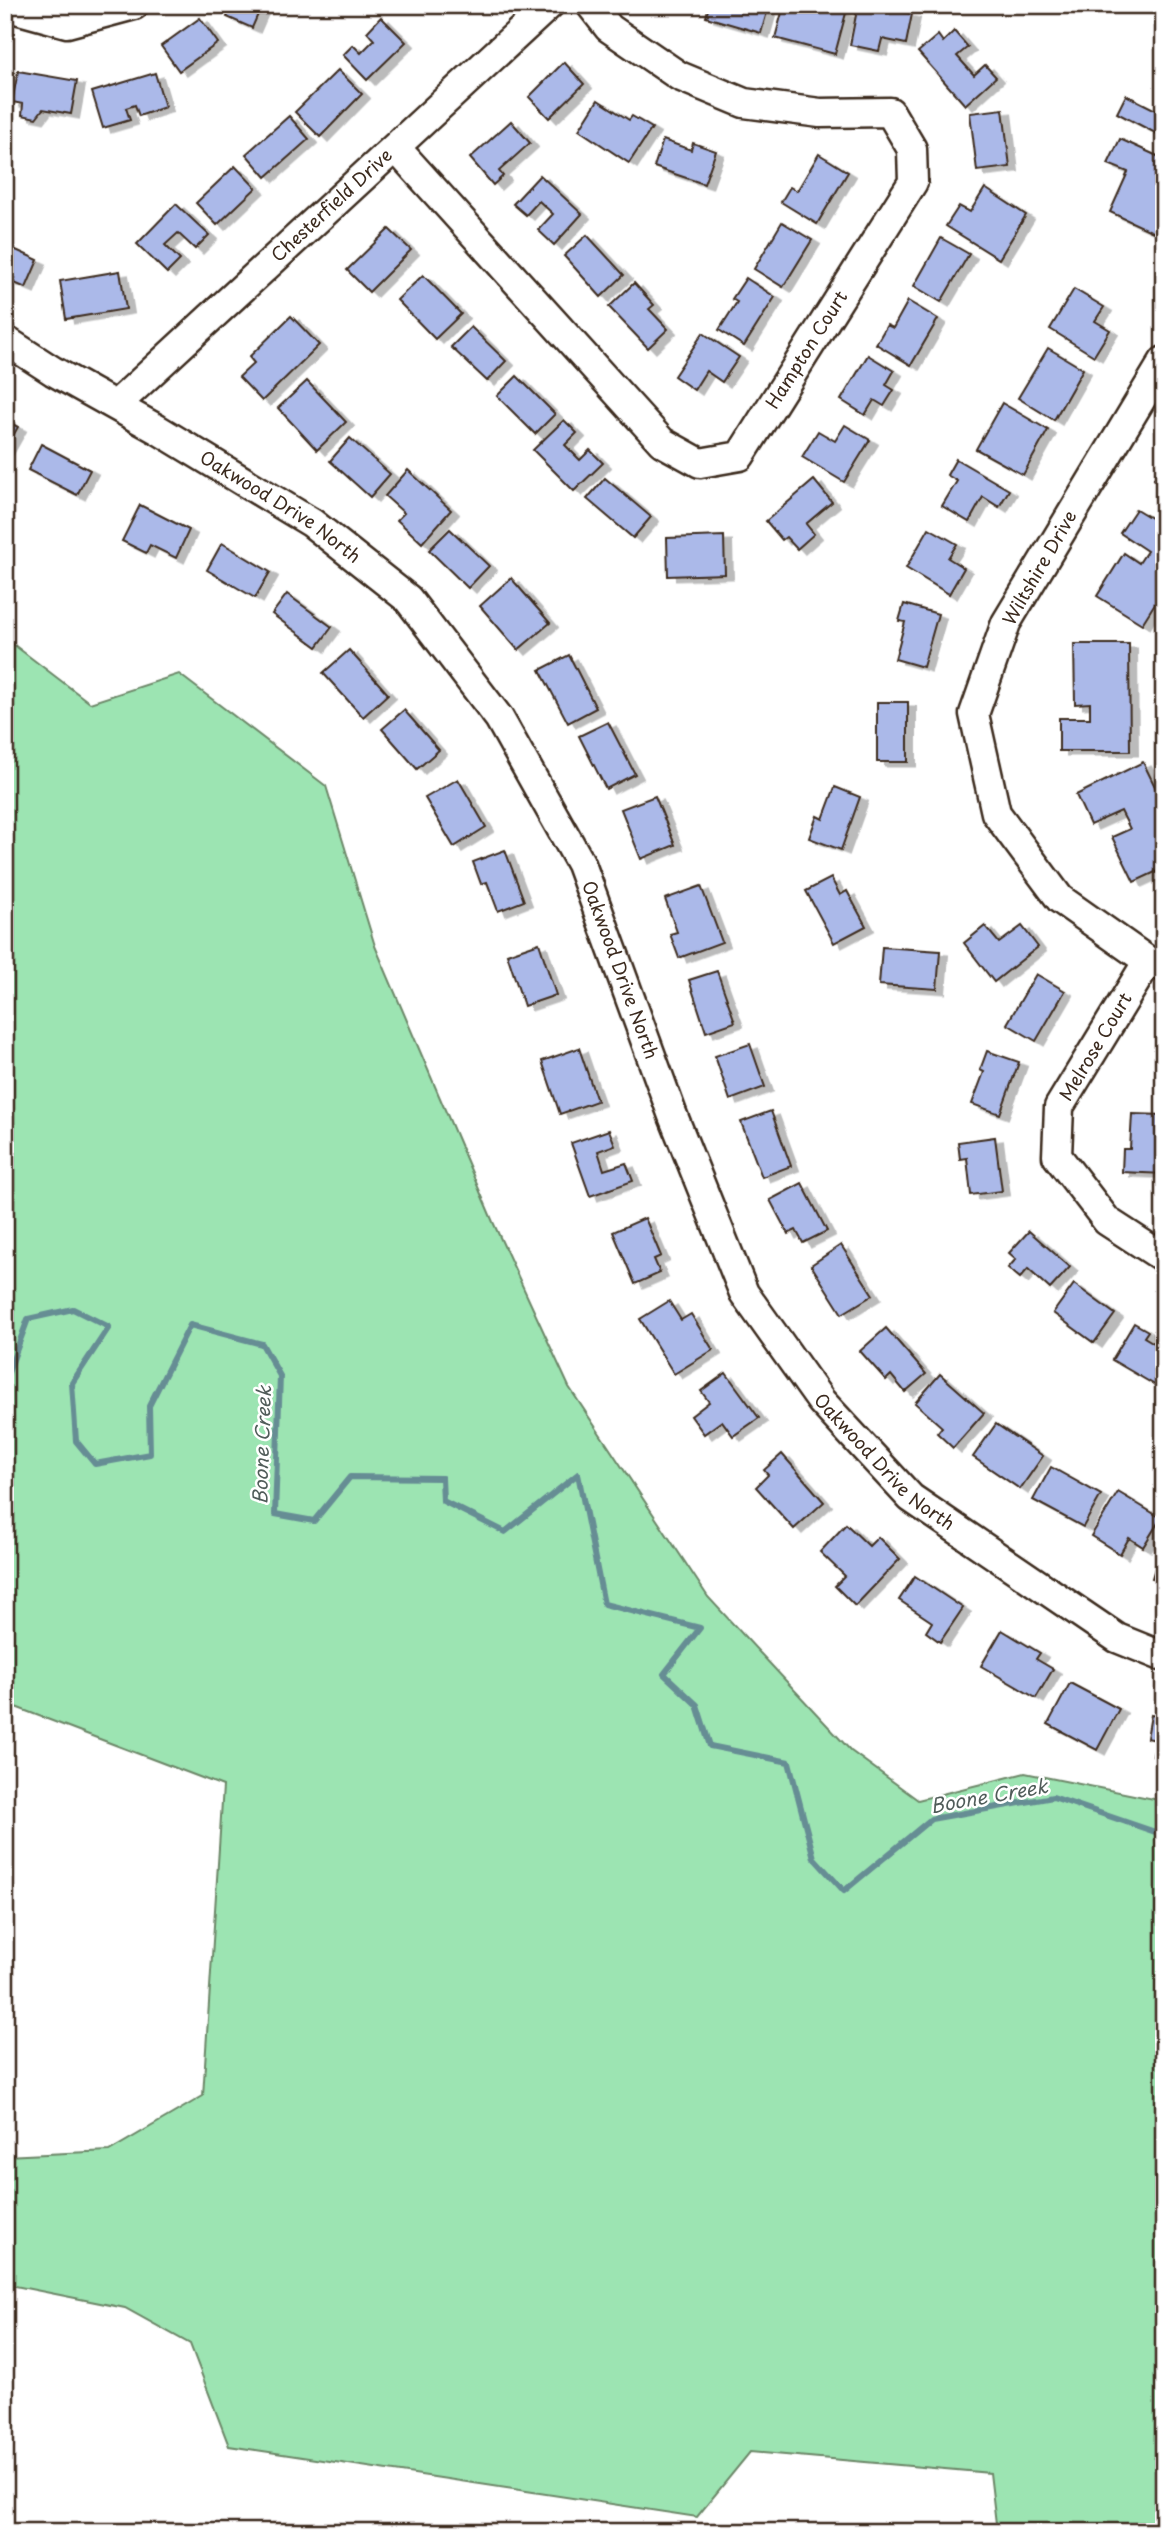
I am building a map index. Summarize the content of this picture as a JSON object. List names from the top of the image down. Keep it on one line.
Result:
{"streets":{"street":["Chesterfield Drive","Hampton Court","Oakwood Drive North","Wiltshire Drive","Melrose Court"]},"crossings":[["Chesterfield Drive","Hampton Court"],["Chesterfield Drive","Oakwood Drive North"],["Wiltshire Drive","Melrose Court"]],"water":["Boone Creek"]}
